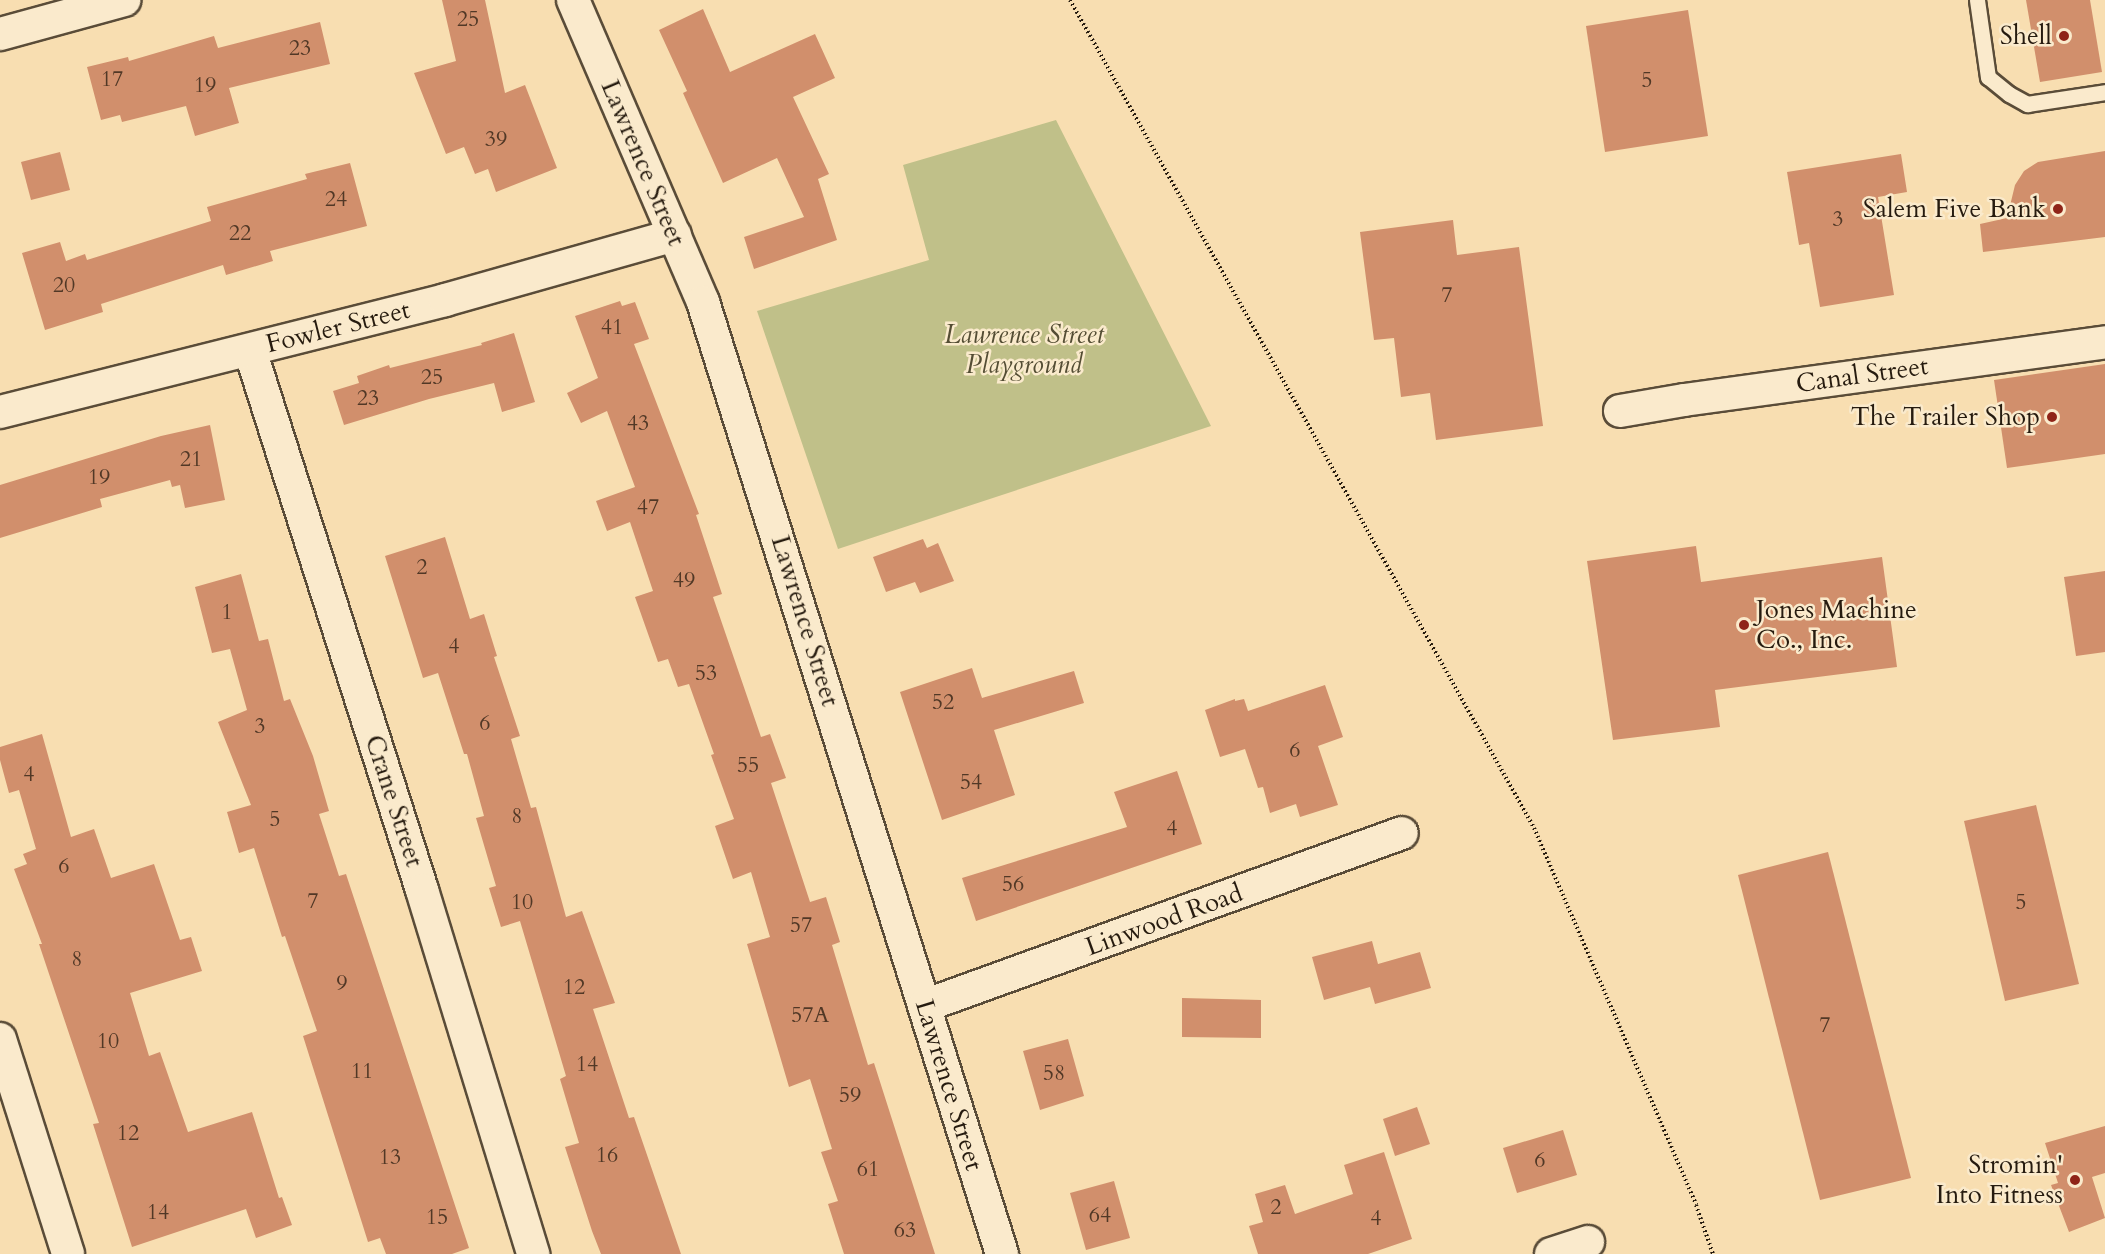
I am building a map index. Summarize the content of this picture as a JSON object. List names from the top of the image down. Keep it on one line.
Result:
{"streets":{"street":["Lawrence Street","Fowler Street","Canal Street","Crane Street","Linwood Road"]},"crossings":[["Lawrence Street","Fowler Street"],["Lawrence Street","Linwood Road"],["Fowler Street","Crane Street"]],"parks":["Lawrence Street Playground"],"places":["Shell","Salem Five Bank","The Trailer Shop","Jones Machine Co., Inc.","Stromin' Into Fitness"],"house_numbers":["25","23","17","5","19","39","24","3","22","20","7","41","25","23","43","21","19","47","2","49","1","4","53","52","6","3","6","55","4","54","8","5","4","6","56","7","10","5","57","8","9","12","57A","7","10","14","11","58","59","12","16","13","6","61","2","14","64","15","4","63"]}
